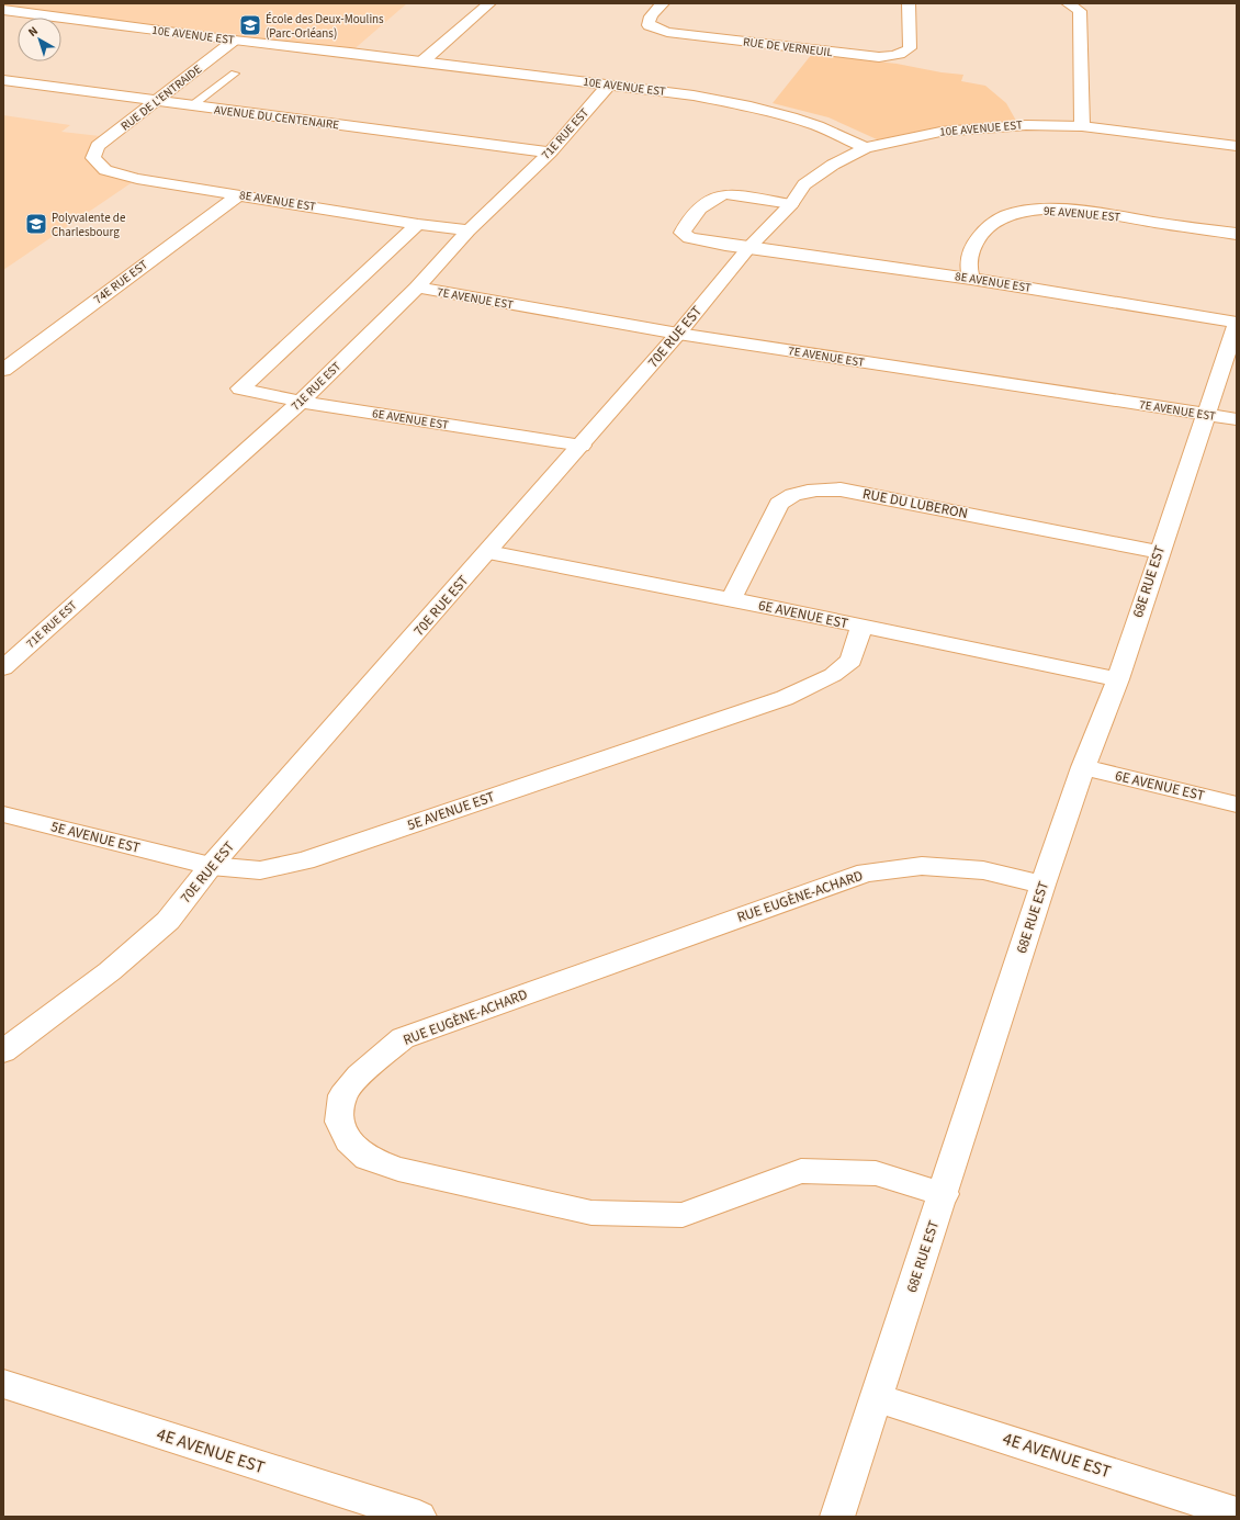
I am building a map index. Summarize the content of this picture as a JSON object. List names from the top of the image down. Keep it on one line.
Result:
{"streets":{"street":["10E AVENUE EST","RUE DE VERNEUIL","RUE DE L'ENTRAIDE","AVENUE DU CENTENAIRE","71E RUE EST","8E AVENUE EST","9E AVENUE EST","74E RUE EST","7E AVENUE EST","70E RUE EST","6E AVENUE EST","RUE DU LUBERON","68E RUE EST","5E AVENUE EST","RUE EUGÈNE-ACHARD","4E AVENUE EST"]},"crossings":[["10E AVENUE EST","RUE DE L'ENTRAIDE"],["10E AVENUE EST","71E RUE EST"],["10E AVENUE EST","70E RUE EST"],["RUE DE L'ENTRAIDE","AVENUE DU CENTENAIRE"],["RUE DE L'ENTRAIDE","8E AVENUE EST"],["AVENUE DU CENTENAIRE","71E RUE EST"],["71E RUE EST","8E AVENUE EST"],["71E RUE EST","7E AVENUE EST"],["71E RUE EST","6E AVENUE EST"],["8E AVENUE EST","9E AVENUE EST"],["8E AVENUE EST","74E RUE EST"],["8E AVENUE EST","70E RUE EST"],["8E AVENUE EST","6E AVENUE EST"],["8E AVENUE EST","68E RUE EST"],["7E AVENUE EST","70E RUE EST"],["7E AVENUE EST","68E RUE EST"],["70E RUE EST","6E AVENUE EST"],["70E RUE EST","5E AVENUE EST"],["6E AVENUE EST","RUE DU LUBERON"],["6E AVENUE EST","68E RUE EST"],["6E AVENUE EST","5E AVENUE EST"],["RUE DU LUBERON","68E RUE EST"],["68E RUE EST","RUE EUGÈNE-ACHARD"],["68E RUE EST","4E AVENUE EST"]],"places":{"school or university":["École des Deux-Moulins (Parc-Orléans)","Polyvalente de Charlesbourg"]},"north":"top left"}
